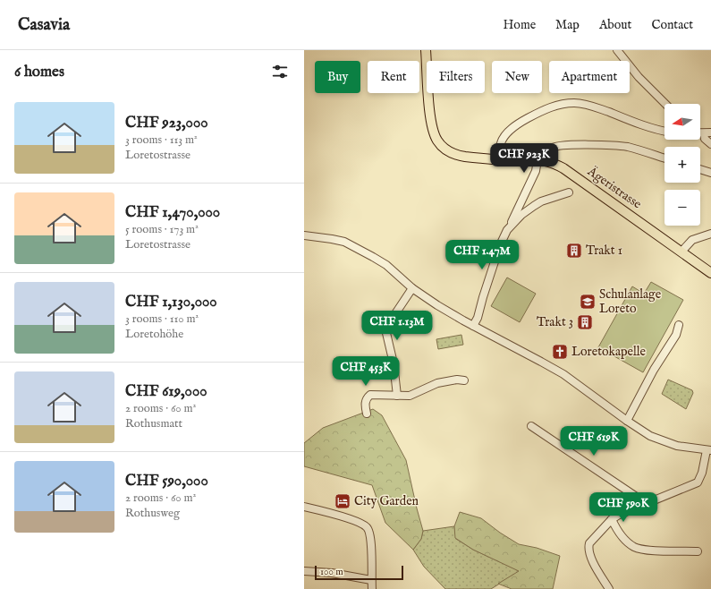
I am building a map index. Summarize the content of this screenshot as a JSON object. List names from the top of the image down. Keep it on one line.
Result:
{"streets":{"main road":["Ägeristrasse"]},"places":{"building":["Trakt 1","Trakt 3"],"school or university":["Schulanlage Loreto"],"church":["Loretokapelle"],"hotel":["City Garden"]},"scale_bar":"100 m","north":"left","page":{"header":"Casavia","nav":["Home","Map","About","Contact"],"heading":"6 homes","chip":["Buy","Rent","Filters","New","Apartment"],"list":[{"name":"CHF 923,000","note":"3 rooms · 113 m² · Loretostrasse"},{"name":"CHF 1,470,000","note":"5 rooms · 173 m² · Loretostrasse"},{"name":"CHF 1,130,000","note":"3 rooms · 110 m² · Loretohöhe"},{"name":"CHF 619,000","note":"2 rooms · 60 m² · Rothusmatt"},{"name":"CHF 590,000","note":"2 rooms · 60 m² · Rothusweg"}],"map_buttons":["+","−"],"price":["CHF 923K","CHF 1.47M","CHF 1.13M","CHF 453K","CHF 619K","CHF 590K"],"scale":"100 m"}}
